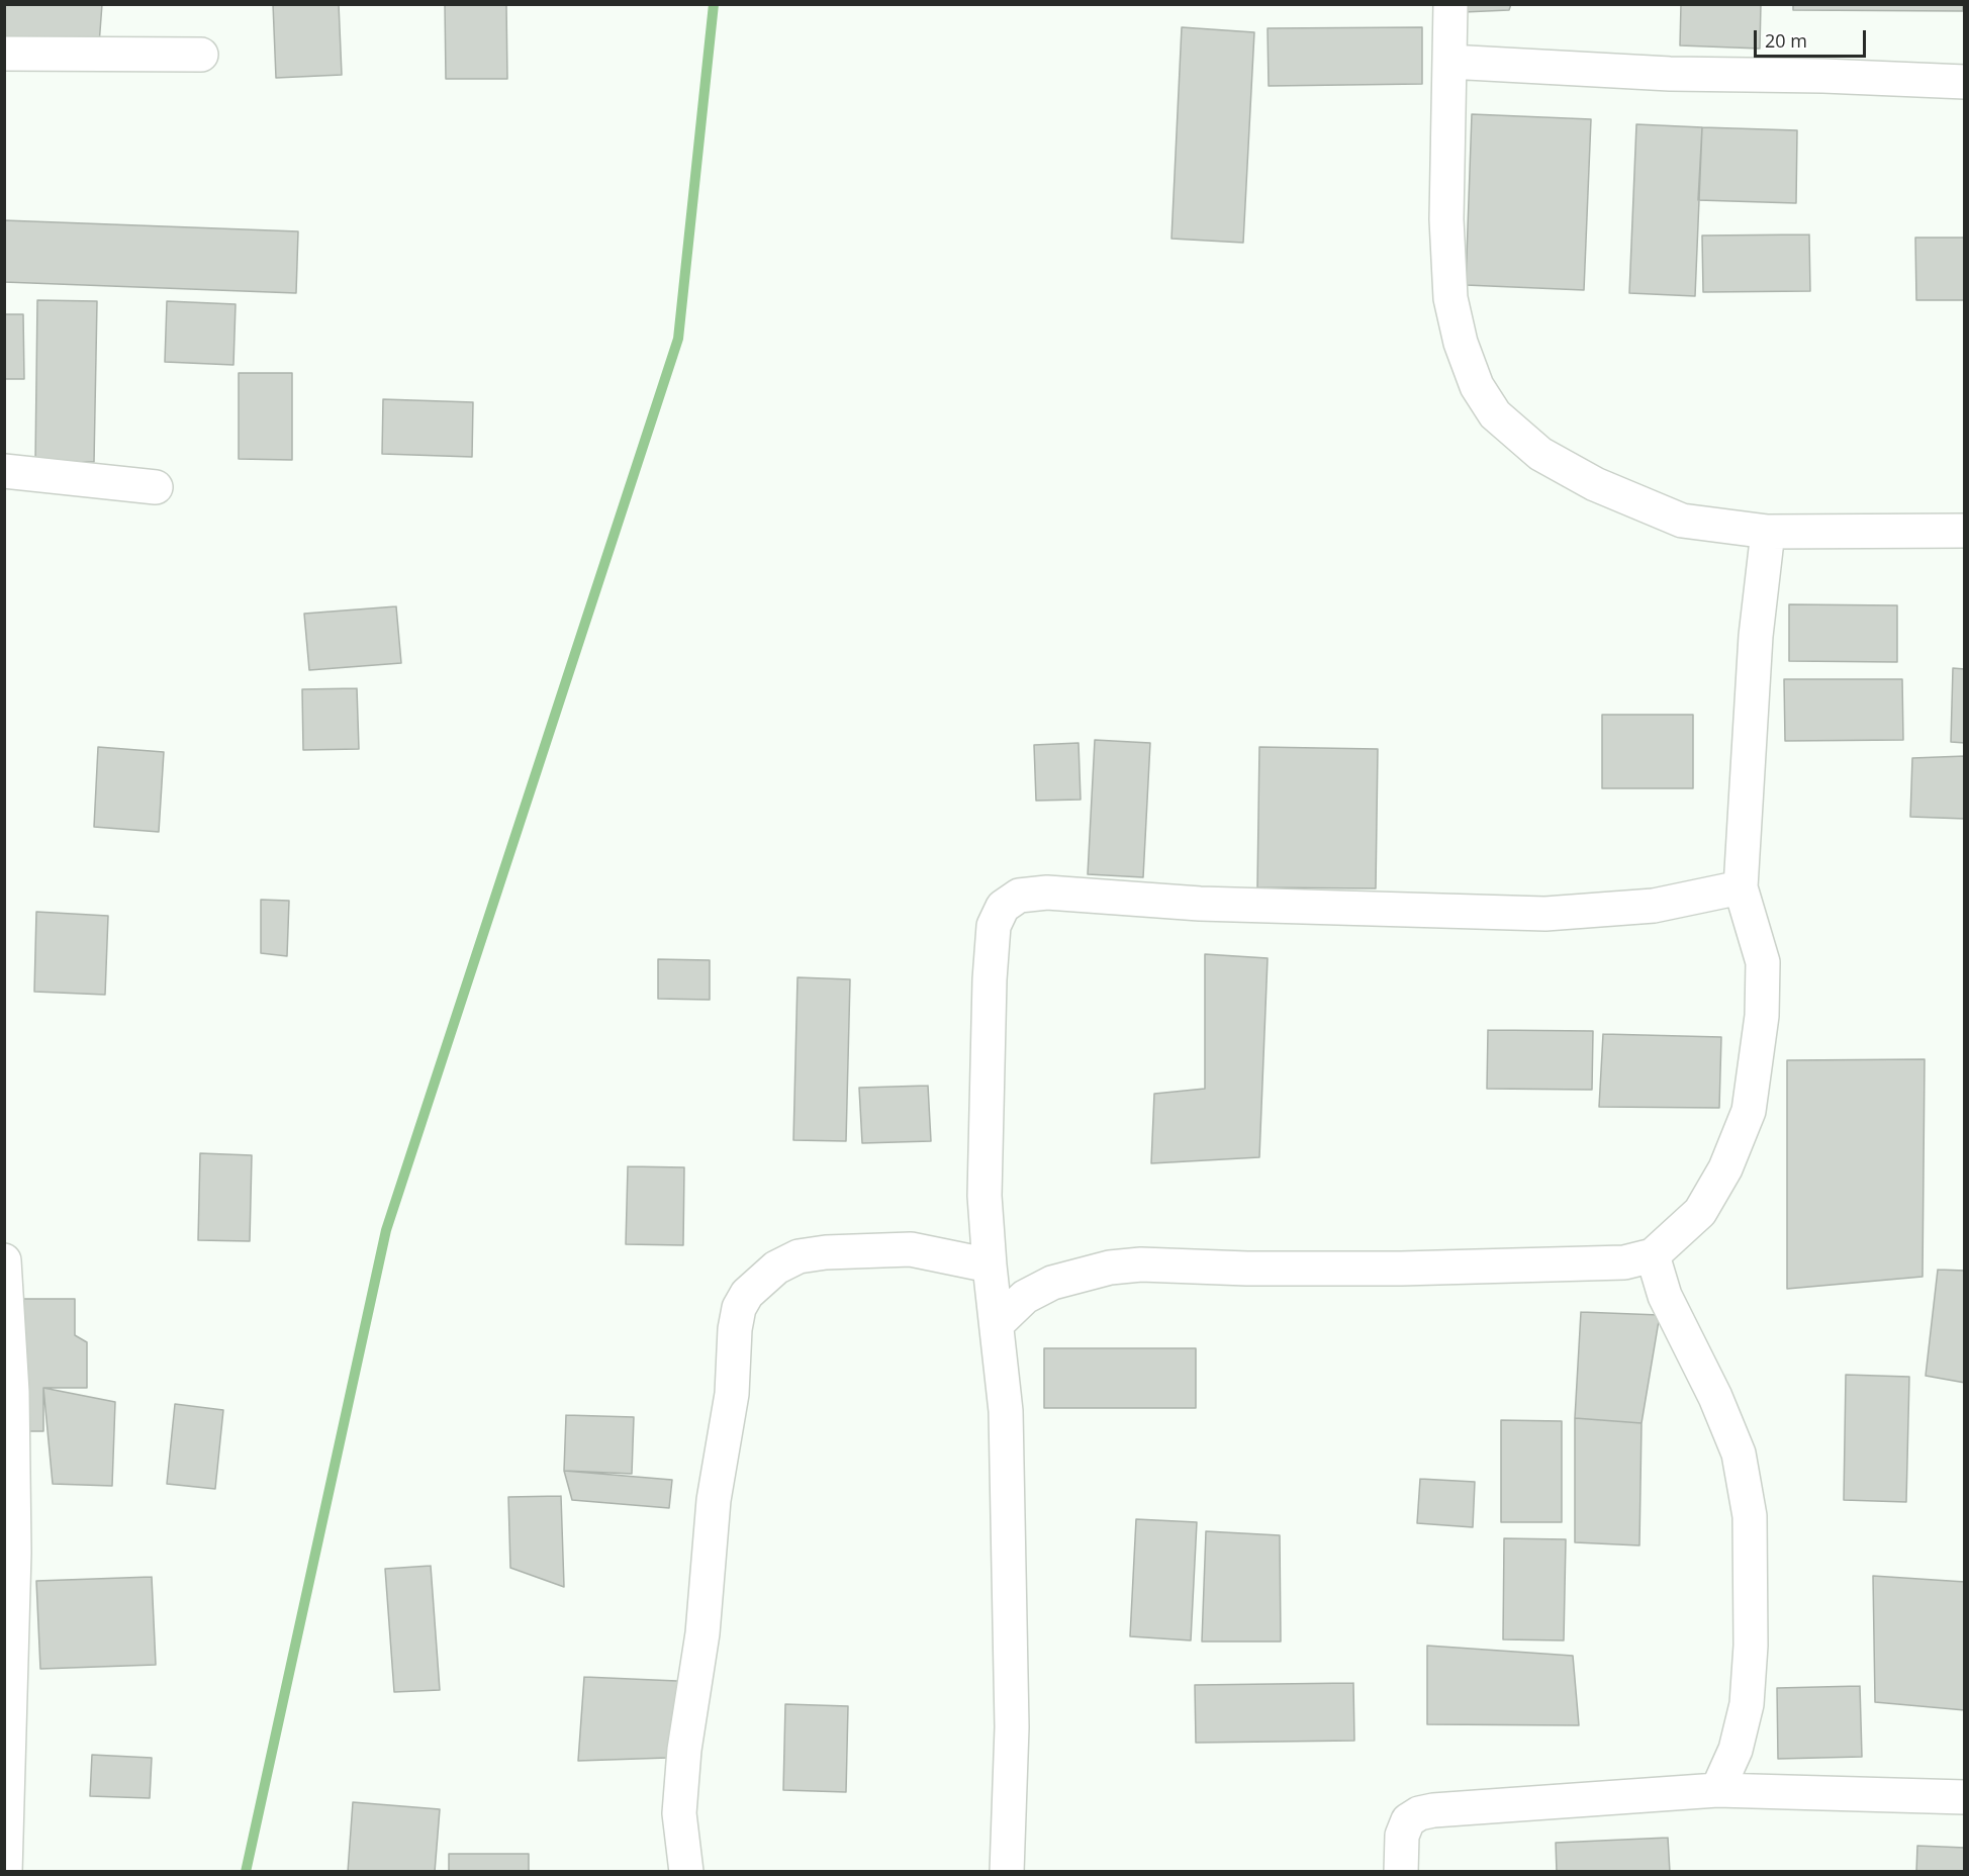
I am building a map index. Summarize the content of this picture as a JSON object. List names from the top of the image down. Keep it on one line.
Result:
{"scale_bar":"20 m"}
